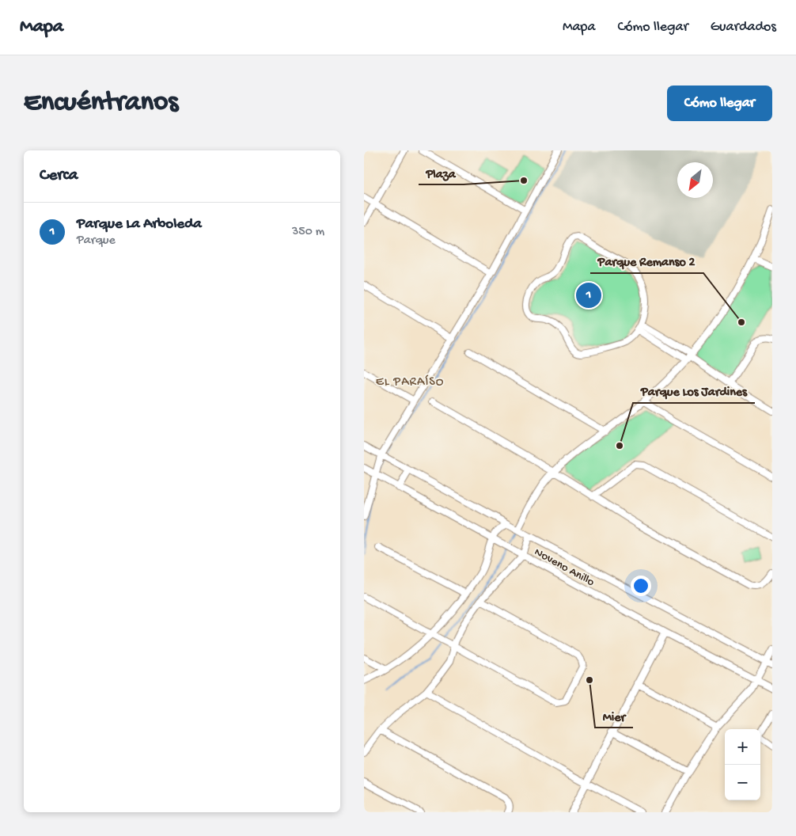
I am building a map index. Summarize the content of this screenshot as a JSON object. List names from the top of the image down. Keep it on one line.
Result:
{"streets":{"street":["Noveno Anillo"]},"districts":["EL PARAÍSO"],"places":["Plaza","Parque Remanso 2","Parque Los Jardines","Mier"],"north":"bottom left","page":{"header":"Mapa","nav":["Mapa","Cómo llegar","Guardados"],"buttons":"Cómo llegar","title":"Encuéntranos","heading":"Cerca","list":[{"mark":"1","name":"Parque La Arboleda","note":"Parque","value":"350 m"}],"pins":"1","map_buttons":["+","−"]}}
